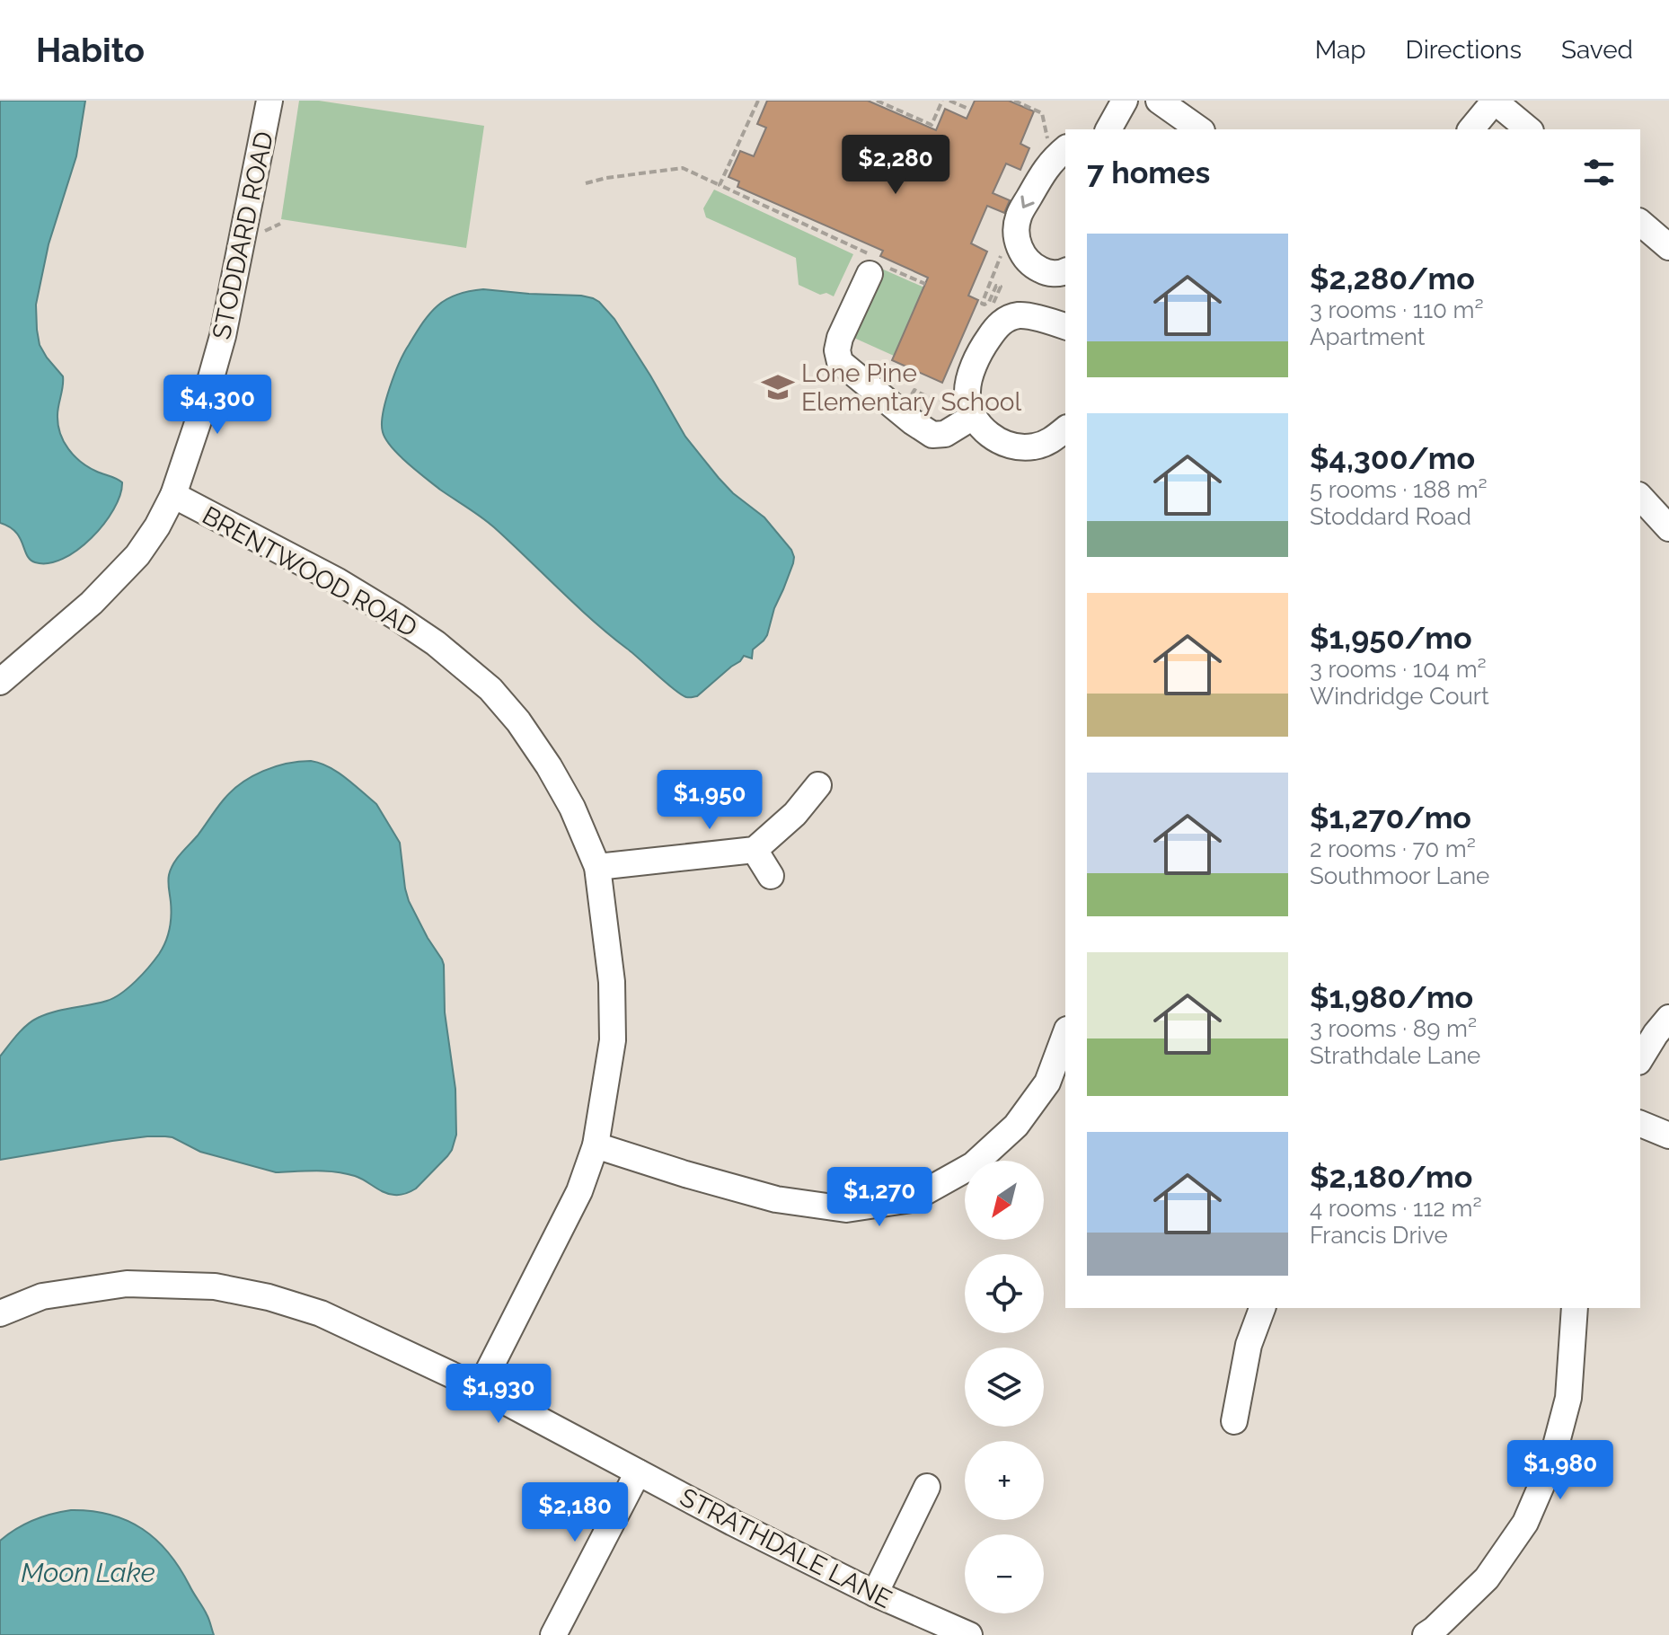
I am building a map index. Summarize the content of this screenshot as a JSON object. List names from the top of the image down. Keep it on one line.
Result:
{"streets":{"street":["STODDARD ROAD","BRENTWOOD ROAD","STRATHDALE LANE"]},"crossings":[["STODDARD ROAD","BRENTWOOD ROAD"],["BRENTWOOD ROAD","STRATHDALE LANE"]],"water":["Moon Lake"],"places":{"school or university":["Lone Pine Elementary School"]},"north":"bottom left","page":{"header":"Habito","nav":["Map","Directions","Saved"],"heading":"7 homes","price":["$2,280","$4,300","$1,950","$1,270","$1,930","$1,980","$2,180"],"list":[{"name":"$2,280/mo","note":"3 rooms · 110 m² · Apartment"},{"name":"$4,300/mo","note":"5 rooms · 188 m² · Stoddard Road"},{"name":"$1,950/mo","note":"3 rooms · 104 m² · Windridge Court"},{"name":"$1,270/mo","note":"2 rooms · 70 m² · Southmoor Lane"},{"name":"$1,980/mo","note":"3 rooms · 89 m² · Strathdale Lane"},{"name":"$2,180/mo","note":"4 rooms · 112 m² · Francis Drive"}],"map_buttons":["+","−"]}}
